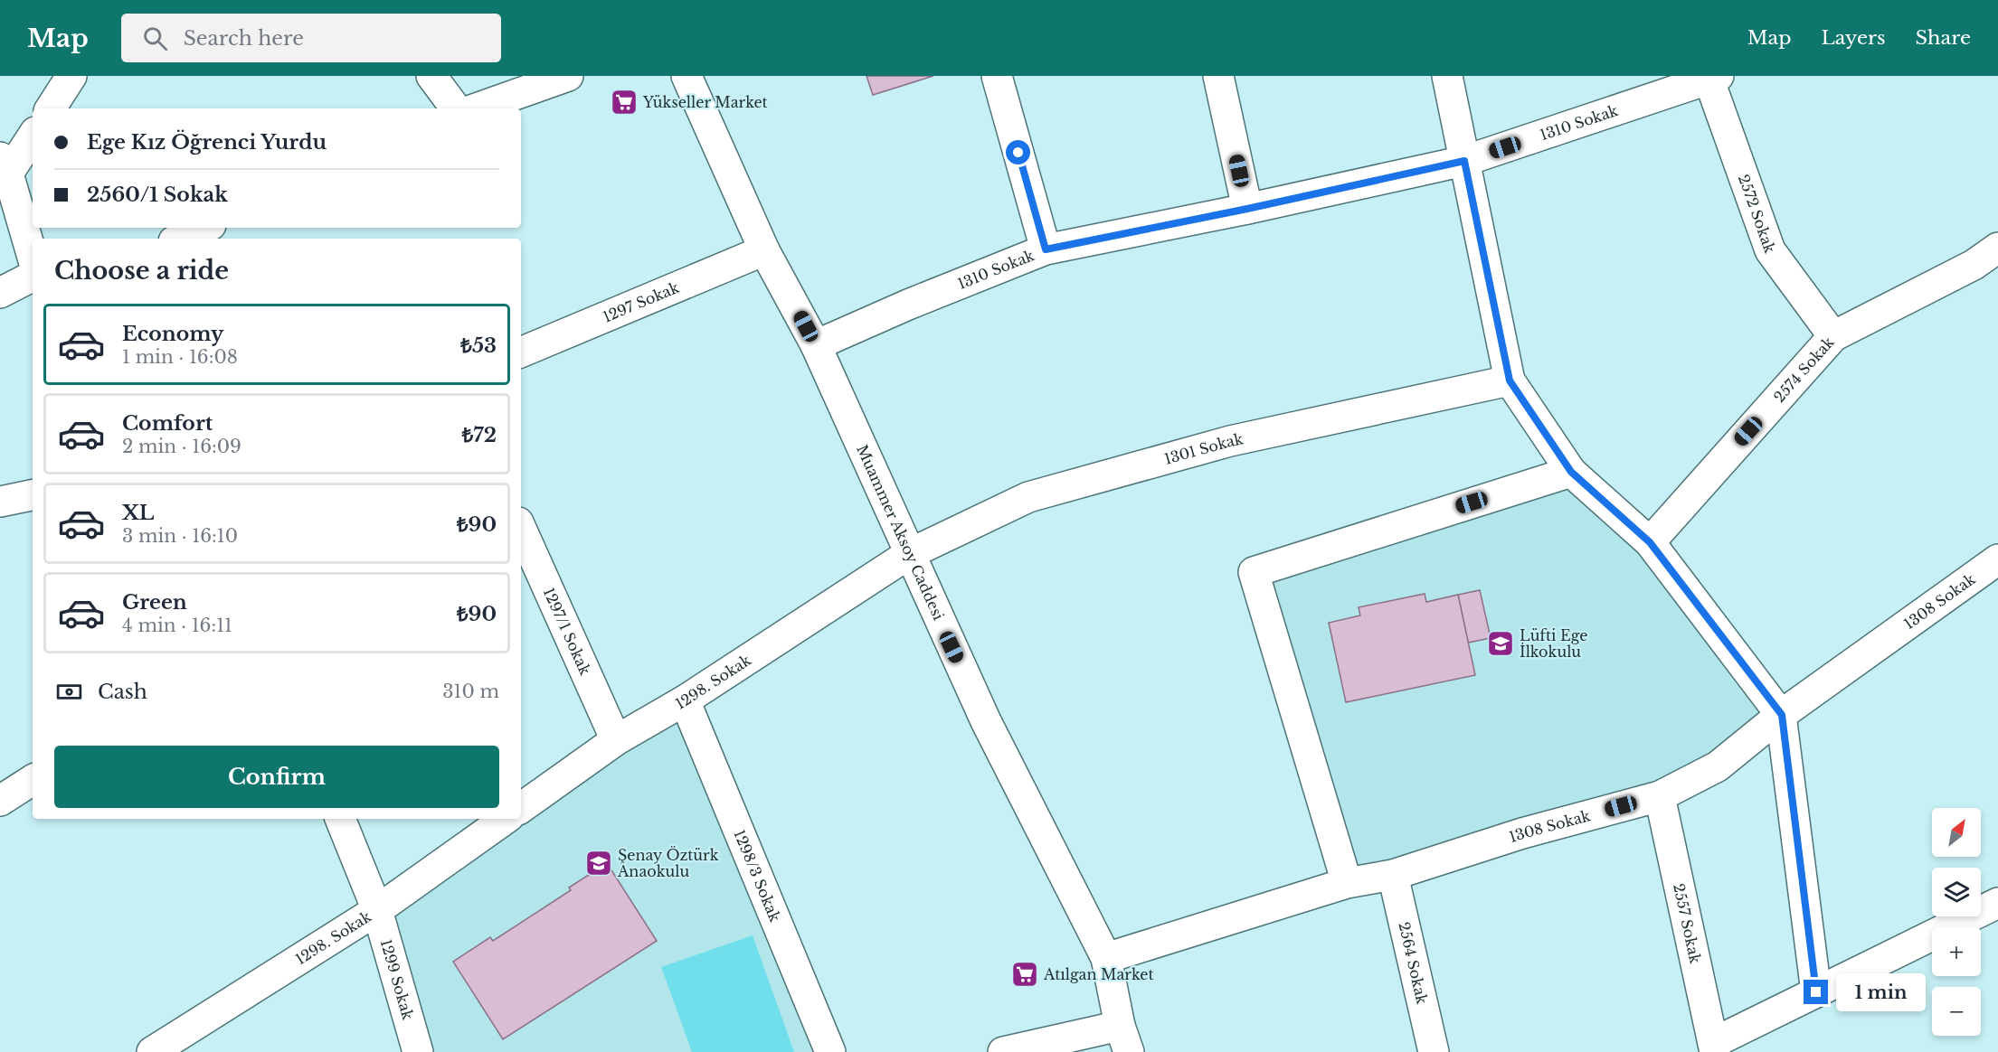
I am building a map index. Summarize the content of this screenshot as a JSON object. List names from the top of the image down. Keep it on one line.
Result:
{"streets":{"street":["1310 Sokak","2572 Sokak","1297 Sokak","2574 Sokak","1301 Sokak","Muammer Aksoy Caddesi","1308 Sokak","1297/1 Sokak","1298. Sokak","1298/3 Sokak","2557 Sokak","2564 Sokak","1299 Sokak"]},"crossings":[["1310 Sokak","2572 Sokak"],["1310 Sokak","Muammer Aksoy Caddesi"],["2572 Sokak","2574 Sokak"],["1297 Sokak","Muammer Aksoy Caddesi"],["1301 Sokak","Muammer Aksoy Caddesi"],["1301 Sokak","1298. Sokak"],["Muammer Aksoy Caddesi","1308 Sokak"],["Muammer Aksoy Caddesi","1298. Sokak"],["1308 Sokak","2557 Sokak"],["1308 Sokak","2564 Sokak"],["1297/1 Sokak","1298. Sokak"],["1298. Sokak","1298/3 Sokak"],["1298. Sokak","1299 Sokak"]],"places":{"supermarket":["Yükseller Market","Atılgan Market"],"school or university":["Lüfti Ege İlkokulu","Şenay Öztürk Anaokulu"]},"north":"top right","page":{"header":"Map","search":"Search here","nav":["Map","Layers","Share"],"banner":["Ege Kız Öğrenci Yurdu","2560/1 Sokak"],"heading":"Choose a ride","list":[{"name":"Economy","note":"1 min · 16:08","value":"₺53"},{"name":"Comfort","note":"2 min · 16:09","value":"₺72"},{"name":"XL","note":"3 min · 16:10","value":"₺90"},{"name":"Green","note":"4 min · 16:11","value":"₺90"}],"pay":["Cash","310 m"],"buttons":"Confirm","map_buttons":["+","−"],"bubble":"1 min"}}
